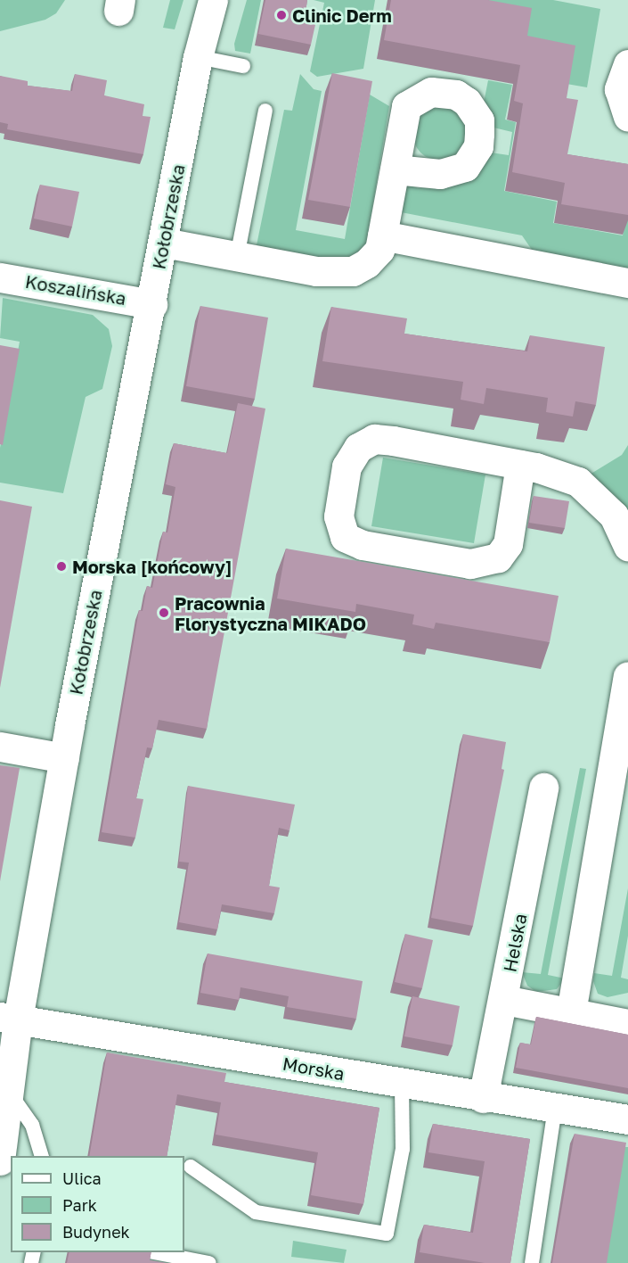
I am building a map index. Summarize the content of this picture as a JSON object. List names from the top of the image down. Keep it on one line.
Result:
{"streets":{"street":["Kołobrzeska","Koszalińska","Helska","Morska"]},"crossings":[["Kołobrzeska","Koszalińska"],["Kołobrzeska","Morska"],["Helska","Morska"]],"places":["Clinic Derm","Morska [końcowy]","Pracownia Florystyczna MIKADO"],"legend":["Ulica","Park","Budynek"]}
